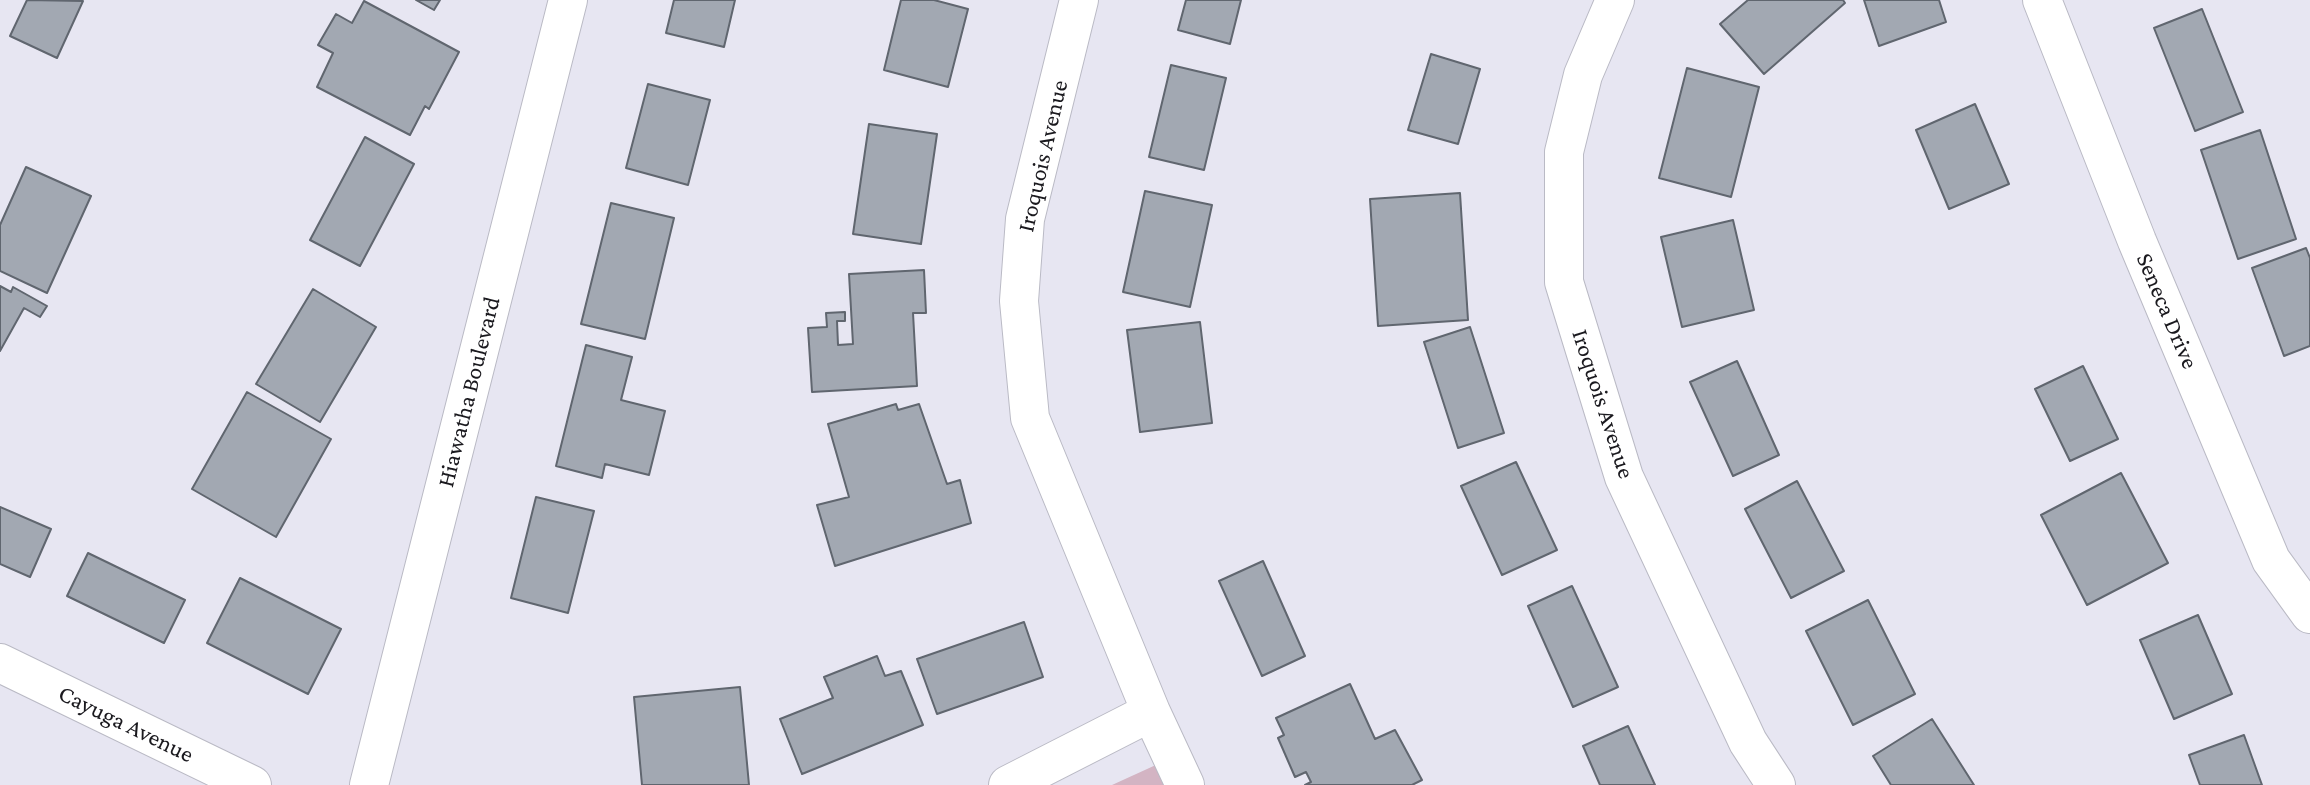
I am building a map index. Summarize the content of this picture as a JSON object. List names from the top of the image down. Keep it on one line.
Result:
{"streets":{"street":["Iroquois Avenue","Seneca Drive","Hiawatha Boulevard","Cayuga Avenue"]}}
